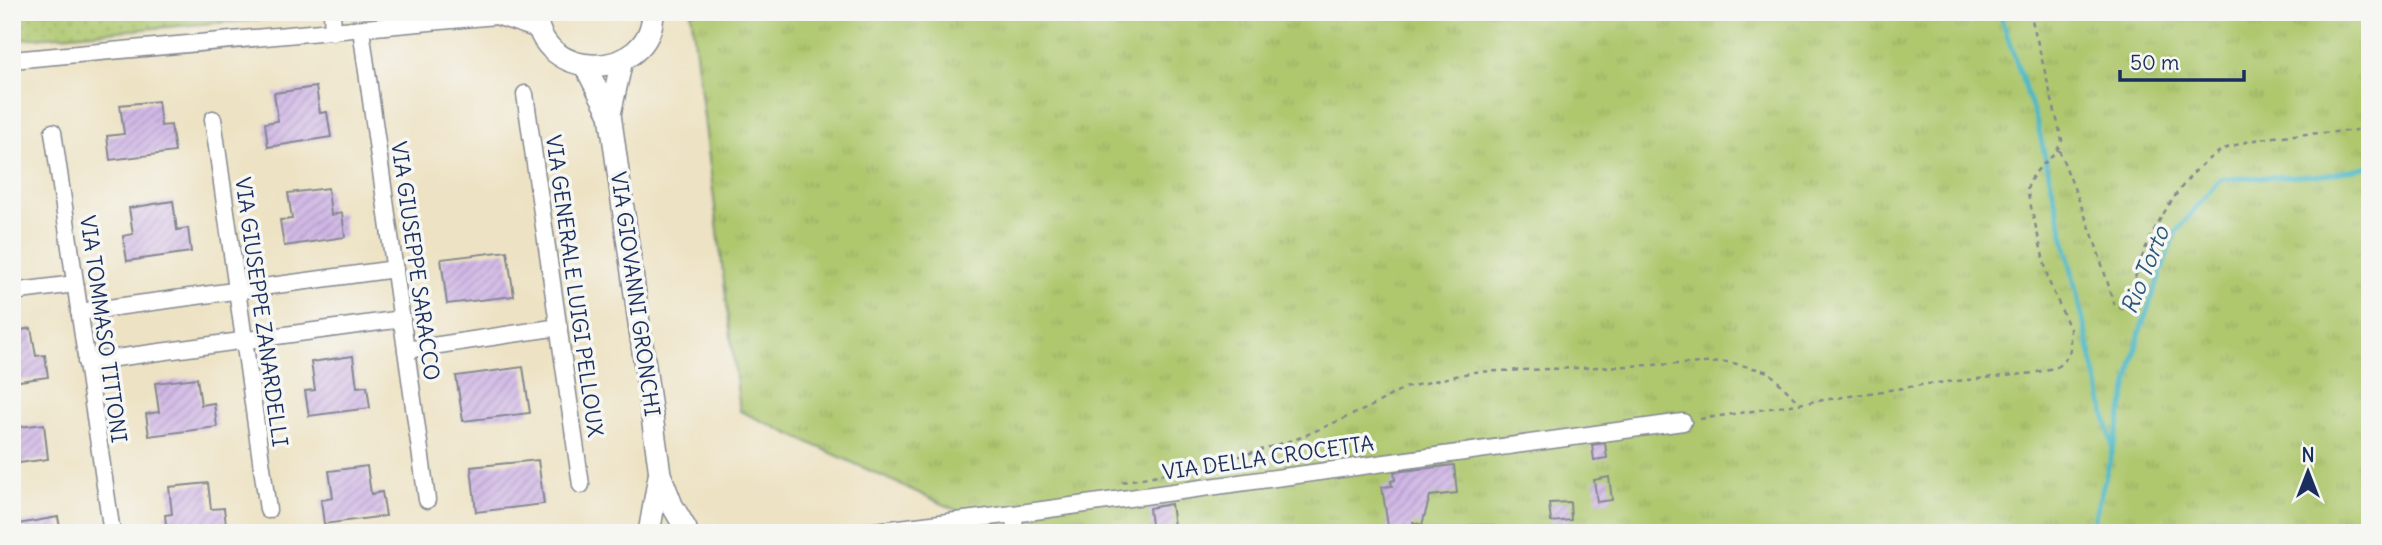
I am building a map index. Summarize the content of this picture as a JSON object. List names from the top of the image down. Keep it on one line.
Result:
{"streets":{"street":["VIA GIUSEPPE SARACCO","VIA GENERALE LUIGI PELLOUX","VIA GIOVANNI GRONCHI","VIA GIUSEPPE ZANARDELLI","VIA TOMMASO TITTONI","VIA DELLA CROCETTA"]},"water":["Rio Torto"],"scale_bar":"50 m","north":"top"}
